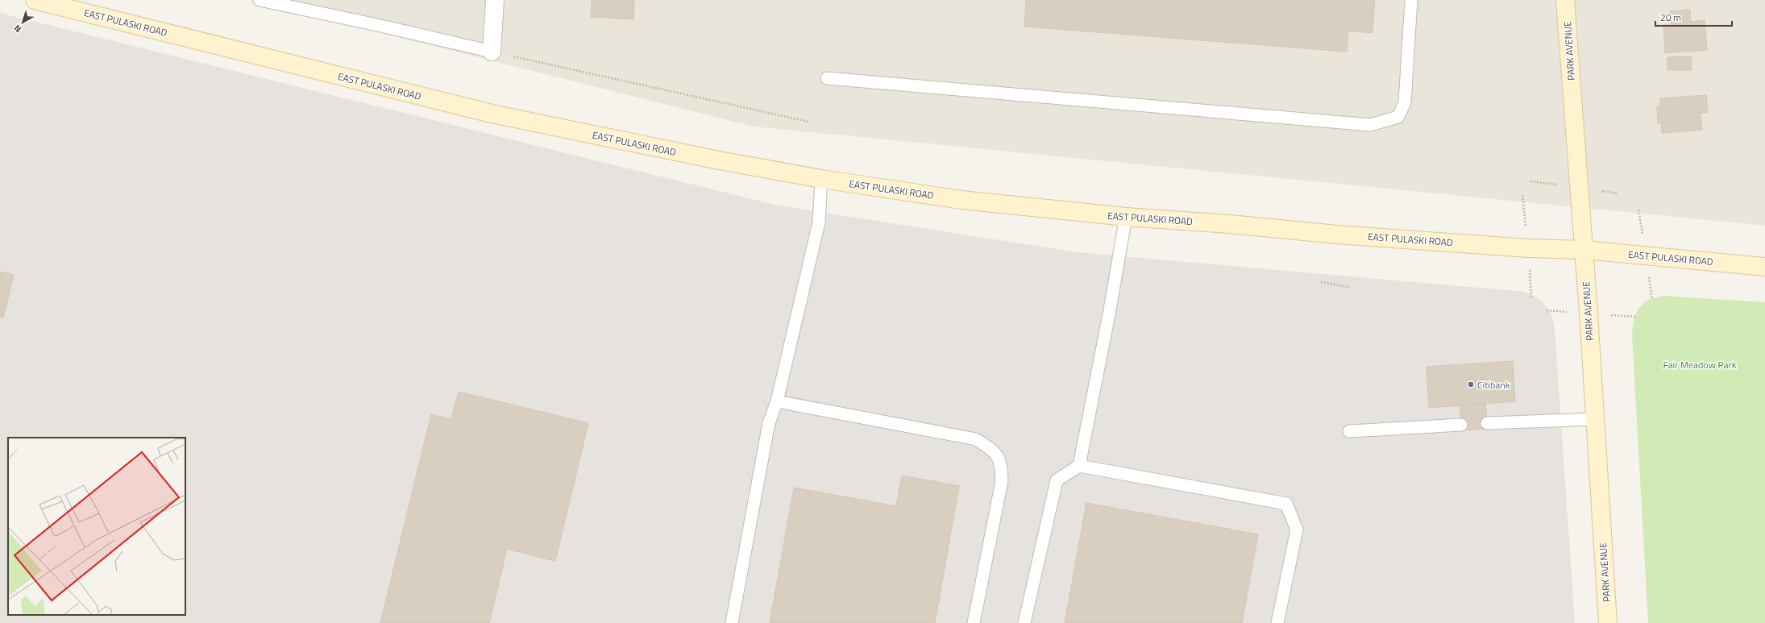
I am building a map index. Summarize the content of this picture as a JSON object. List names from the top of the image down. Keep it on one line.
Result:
{"streets":{"main road":["EAST PULASKI ROAD","PARK AVENUE"]},"crossings":[["EAST PULASKI ROAD","PARK AVENUE"]],"parks":["Fair Meadow Park"],"places":["Citibank"],"scale_bar":"20 m","north":"bottom left"}
